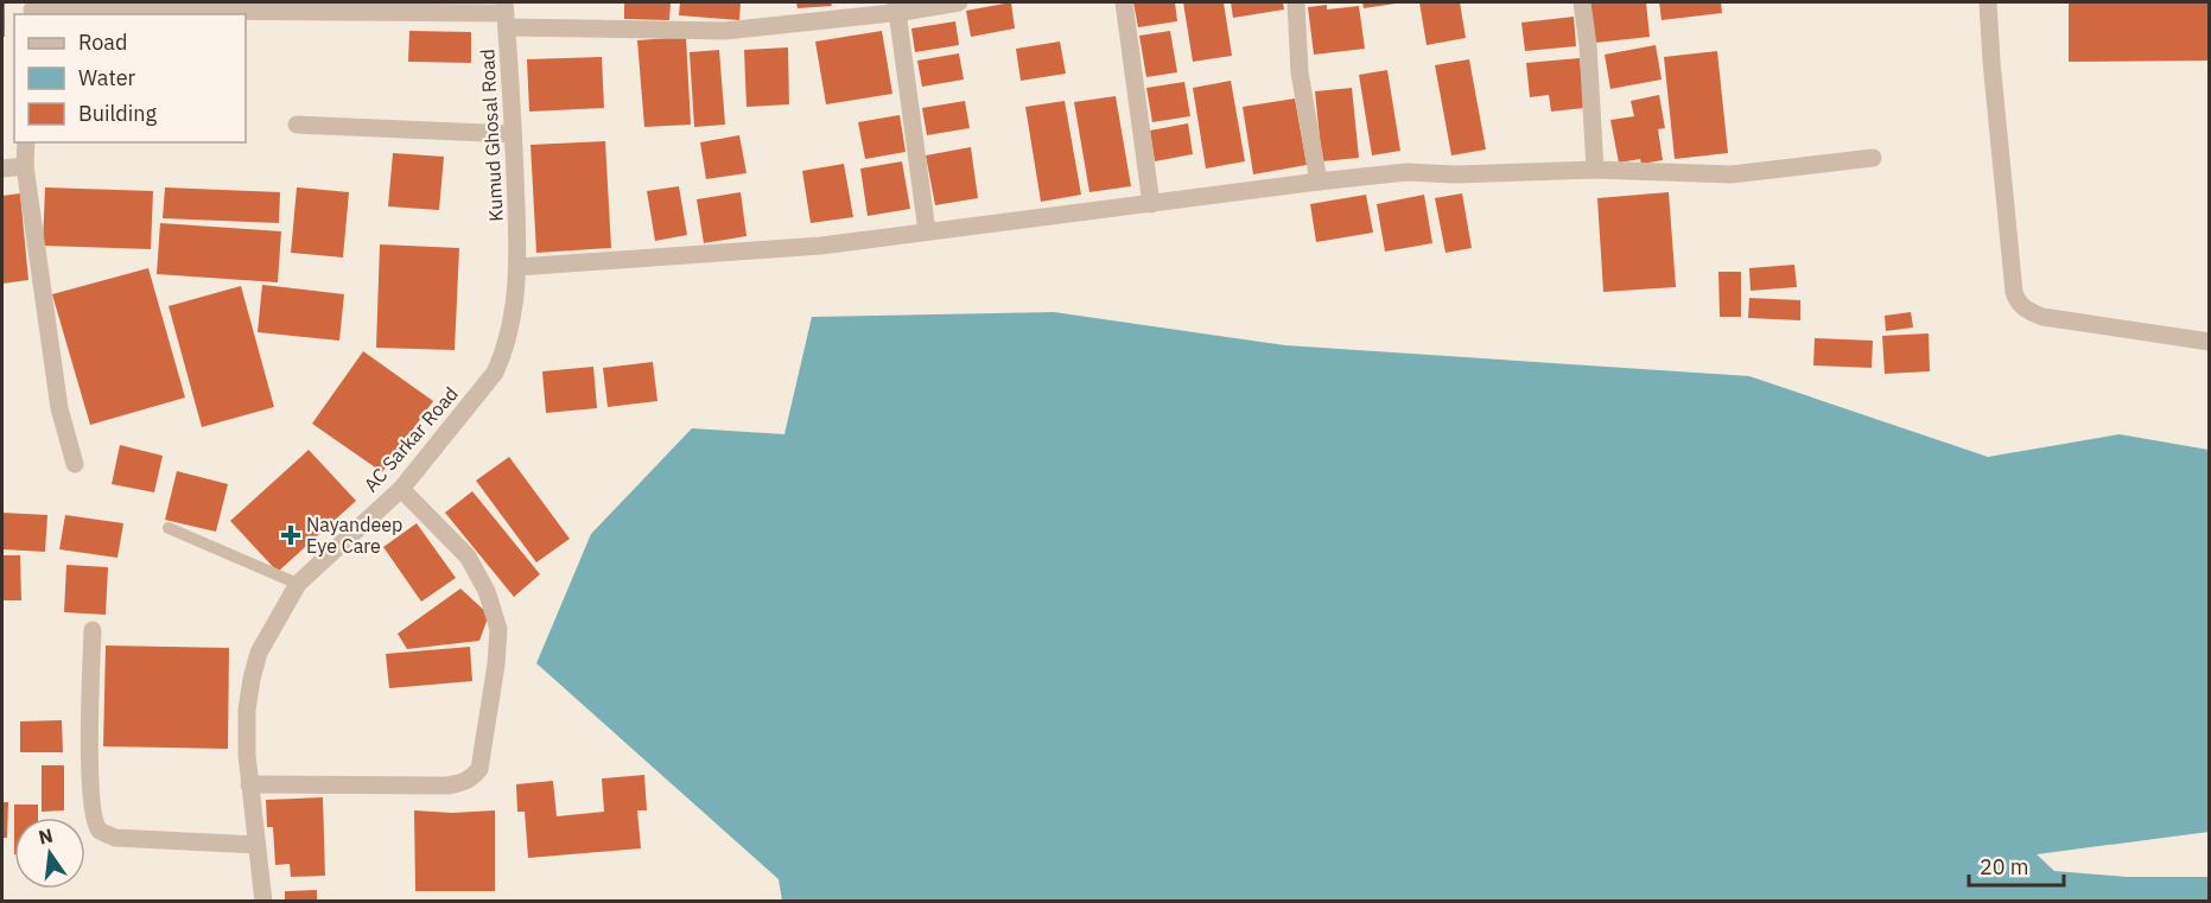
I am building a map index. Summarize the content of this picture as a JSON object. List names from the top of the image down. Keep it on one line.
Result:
{"streets":{"street":["Kumud Ghosal Road","AC Sarkar Road"]},"crossings":[["Kumud Ghosal Road","AC Sarkar Road"]],"places":{"health":["Nayandeep Eye Care"]},"legend":["Road","Water","Building"],"scale_bar":"20 m","north":"top"}
